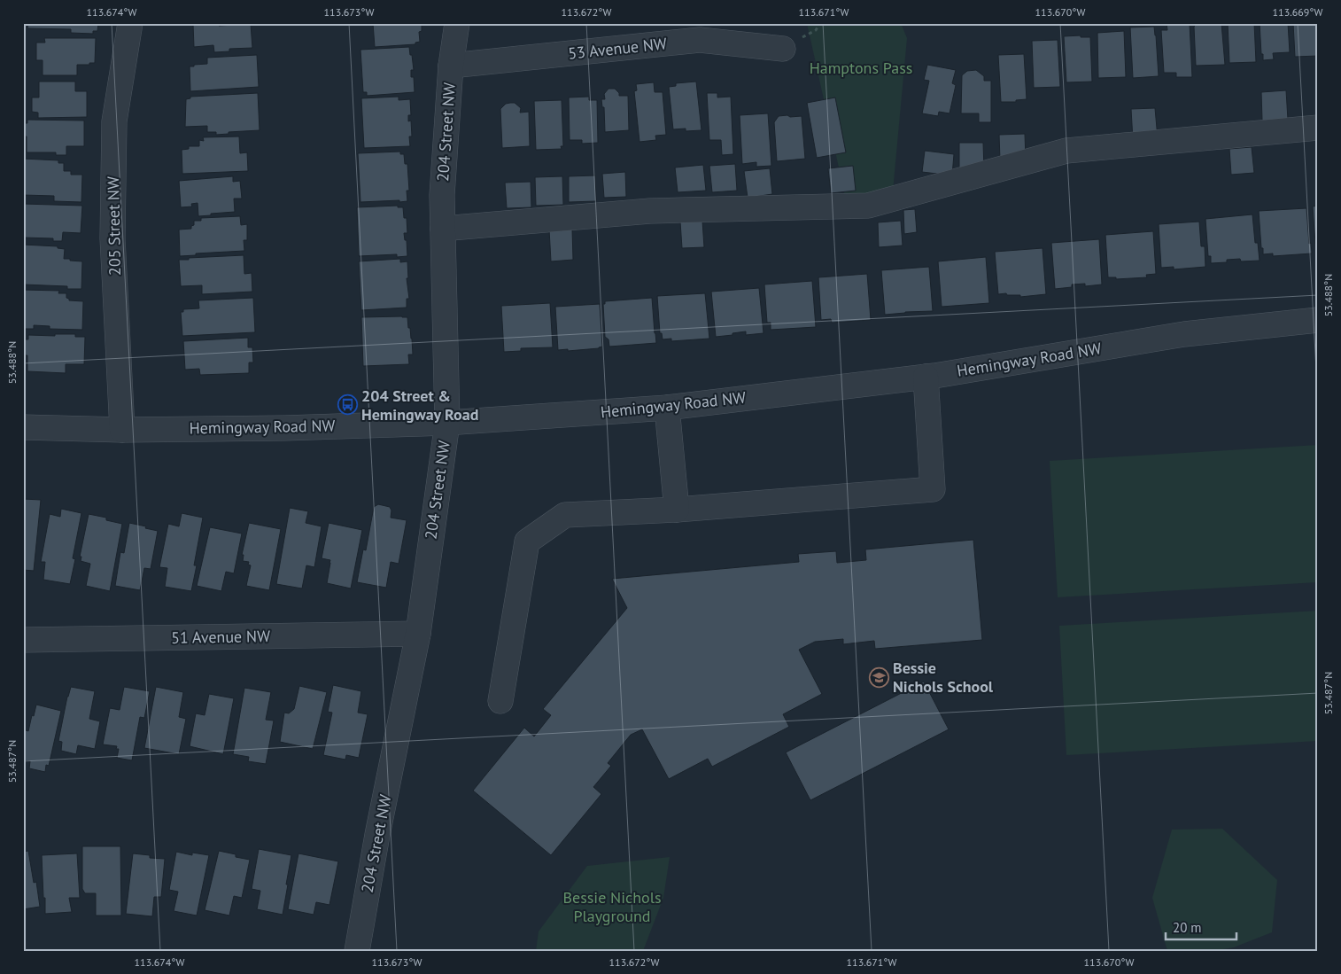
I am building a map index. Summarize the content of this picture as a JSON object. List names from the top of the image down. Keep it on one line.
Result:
{"streets":{"street":["53 Avenue NW","204 Street NW","205 Street NW","Hemingway Road NW","51 Avenue NW"]},"crossings":[["53 Avenue NW","204 Street NW"],["204 Street NW","Hemingway Road NW"],["204 Street NW","51 Avenue NW"],["205 Street NW","Hemingway Road NW"]],"parks":["Hamptons Pass","Bessie Nichols Playground"],"places":{"bus stop":["204 Street & Hemingway Road"],"school or university":["Bessie Nichols School"]},"scale_bar":"20 m","coordinates":["113.674°W","113.673°W","113.672°W","113.671°W","113.670°W","113.669°W","53.488°N","53.487°N"]}
